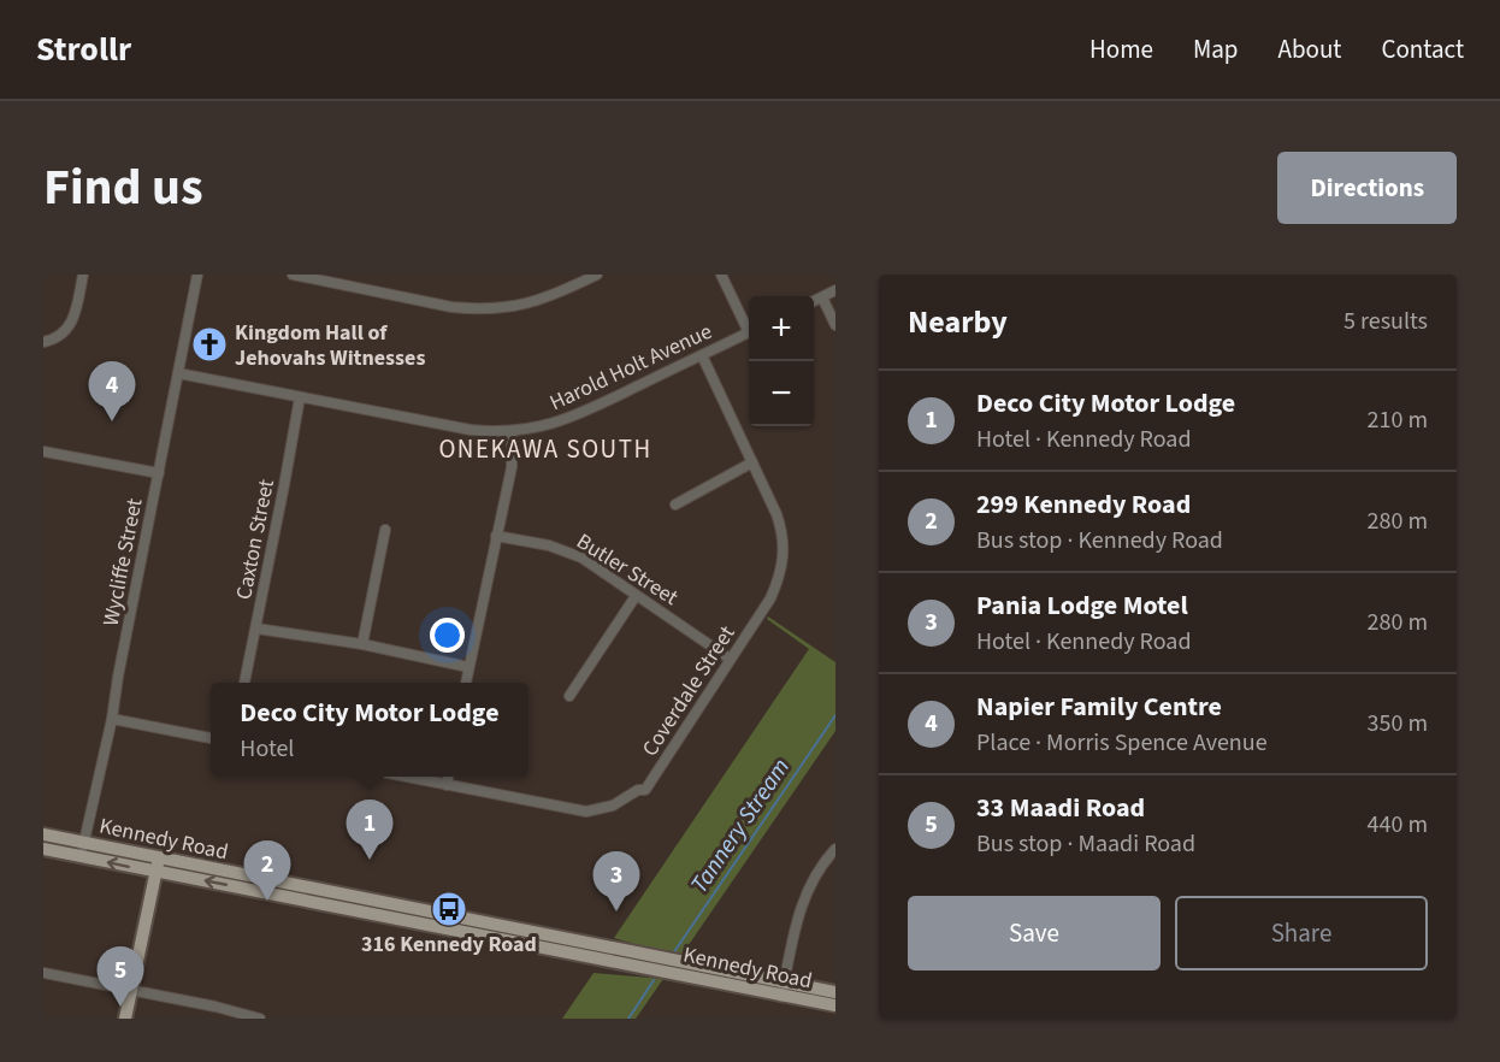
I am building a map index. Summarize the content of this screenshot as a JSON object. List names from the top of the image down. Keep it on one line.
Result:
{"streets":{"main road":["Kennedy Road"],"street":["Harold Holt Avenue","Caxton Street","Wycliffe Street","Butler Street","Coverdale Street"]},"crossings":[["Harold Holt Avenue","Caxton Street"],["Harold Holt Avenue","Wycliffe Street"],["Harold Holt Avenue","Coverdale Street"],["Wycliffe Street","Kennedy Road"],["Butler Street","Coverdale Street"]],"districts":["ONEKAWA SOUTH"],"water":["Tannery Stream"],"places":{"church":["Kingdom Hall of Jehovahs Witnesses"],"bus stop":["316 Kennedy Road"]},"page":{"header":"Strollr","nav":["Home","Map","About","Contact"],"title":"Find us","buttons":["Directions",["Save","Share"]],"heading":["Nearby","5 results"],"map_buttons":["+","−"],"pins":["4","1","2","3","5"],"list":[{"mark":"1","name":"Deco City Motor Lodge","note":"Hotel · Kennedy Road","value":"210 m"},{"mark":"2","name":"299 Kennedy Road","note":"Bus stop · Kennedy Road","value":"280 m"},{"mark":"3","name":"Pania Lodge Motel","note":"Hotel · Kennedy Road","value":"280 m"},{"mark":"4","name":"Napier Family Centre","note":"Place · Morris Spence Avenue","value":"350 m"},{"mark":"5","name":"33 Maadi Road","note":"Bus stop · Maadi Road","value":"440 m"}],"popup":["Deco City Motor Lodge","Hotel"]}}
